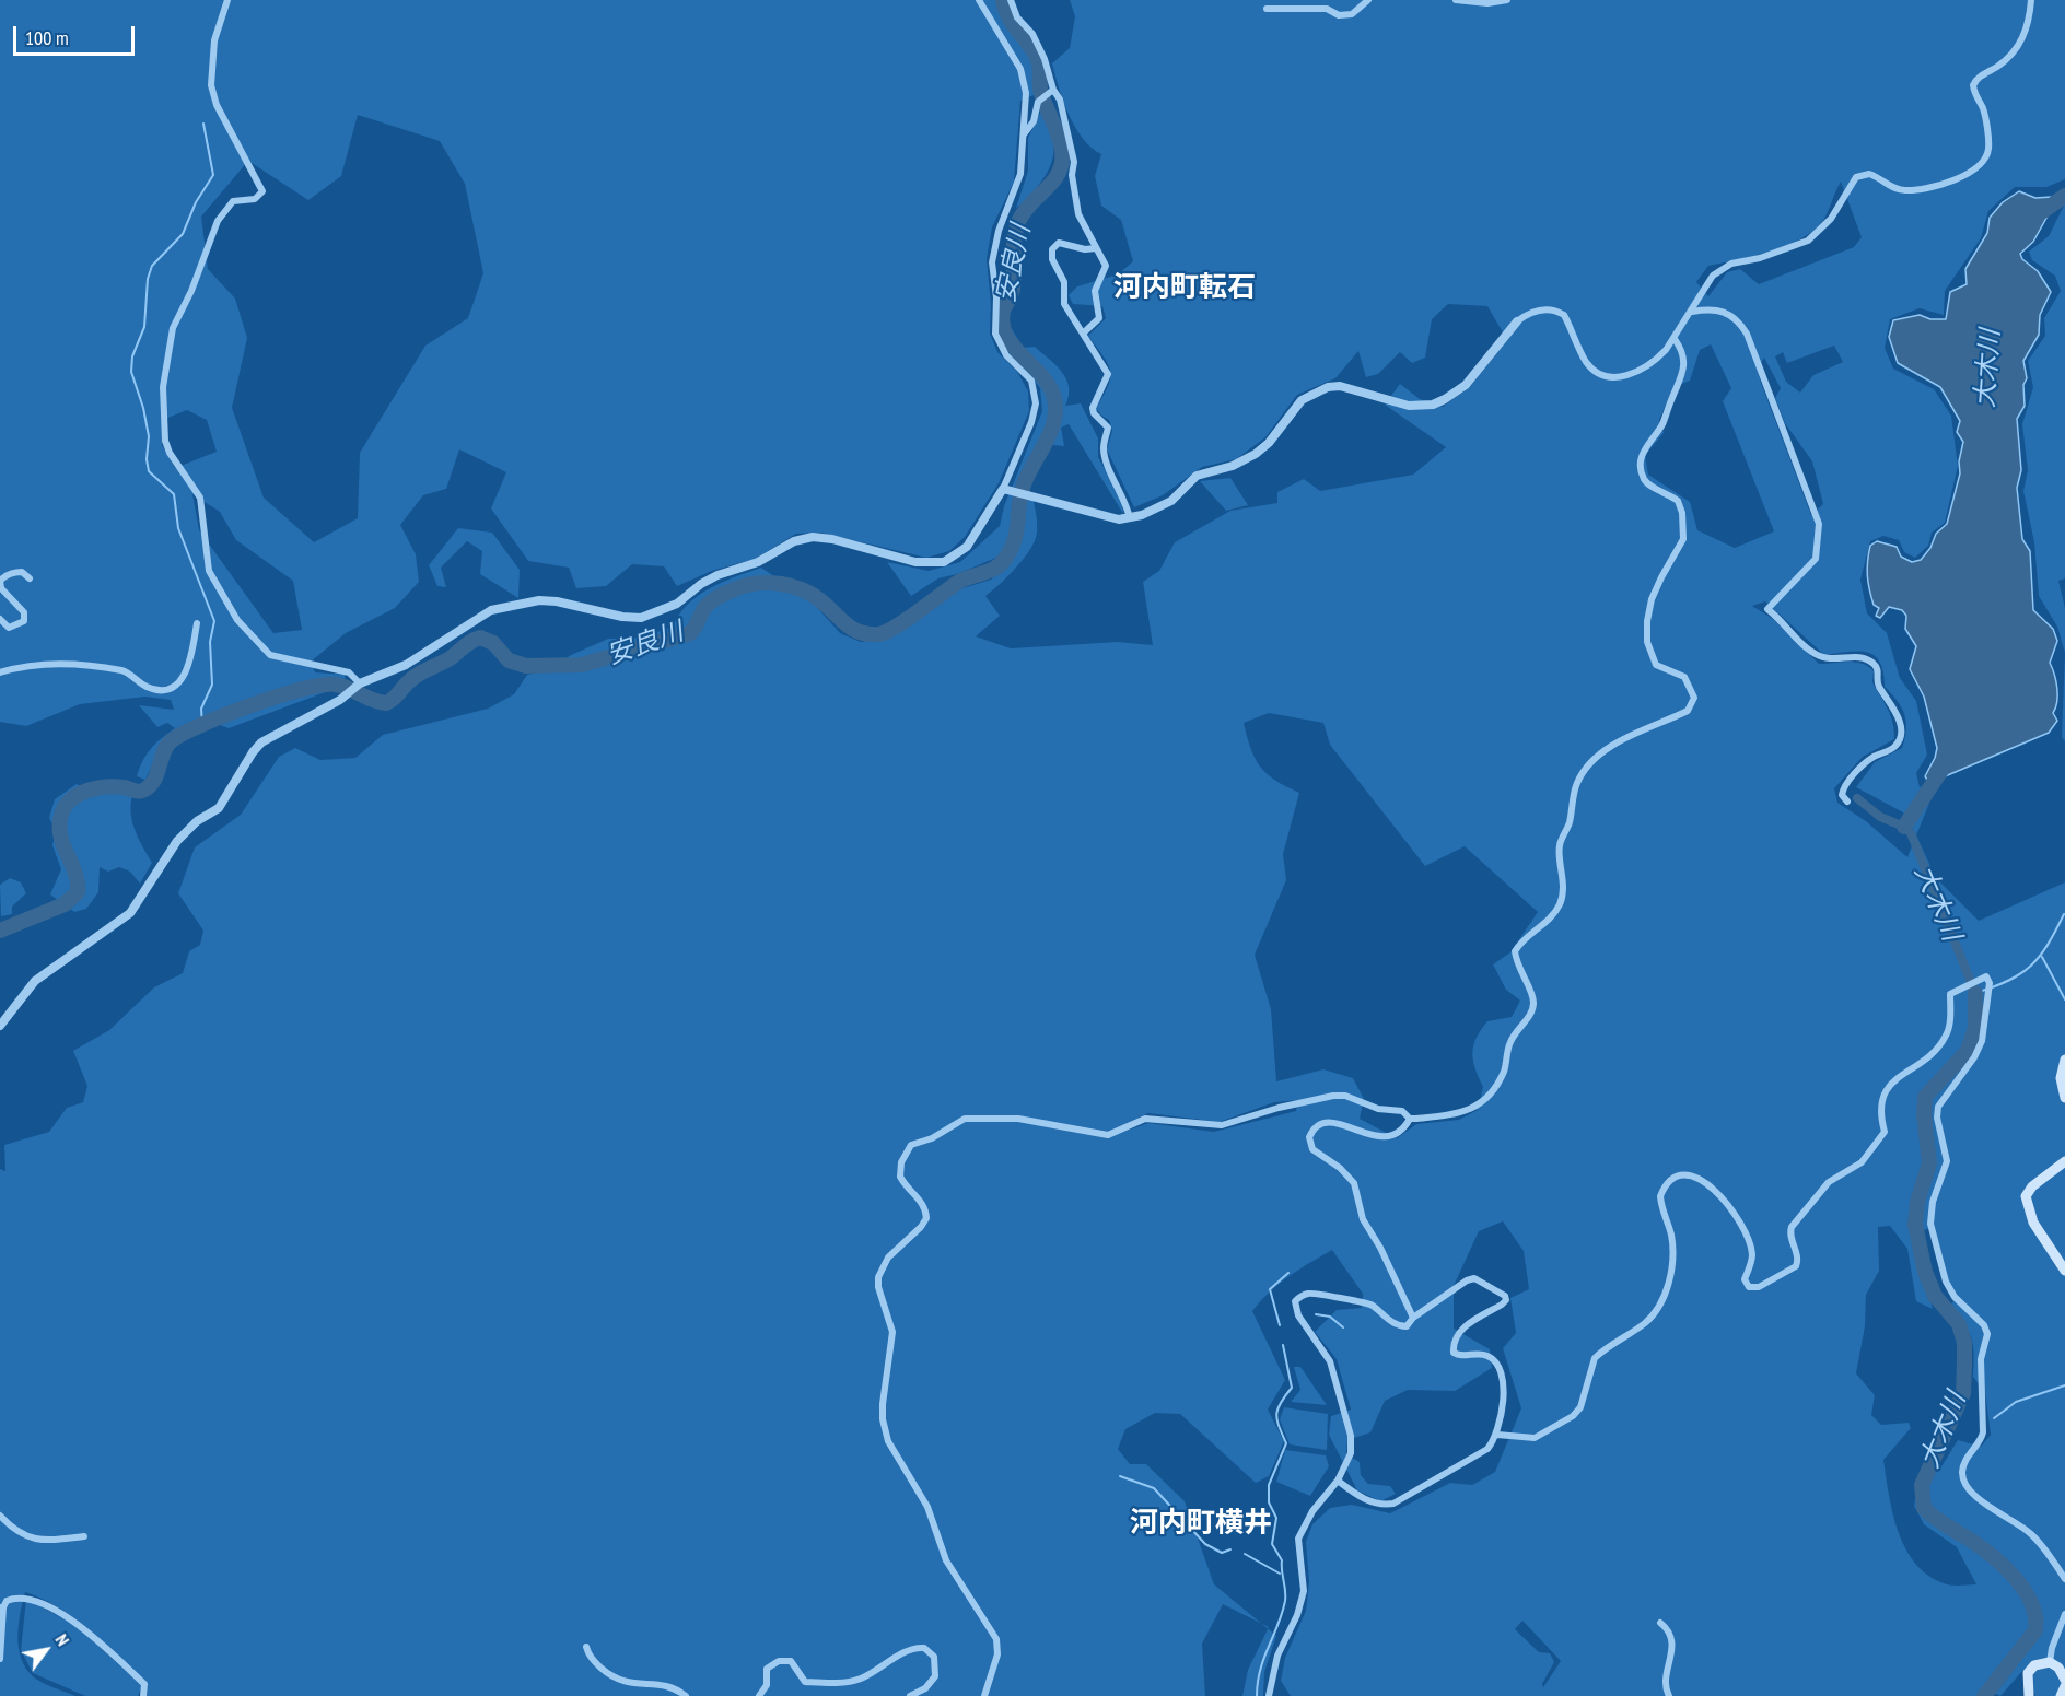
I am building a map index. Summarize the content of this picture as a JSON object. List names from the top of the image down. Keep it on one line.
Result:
{"districts":["河内町転石","河内町横井"],"water":["安良川","大木川"],"scale_bar":"100 m","north":"top right"}
